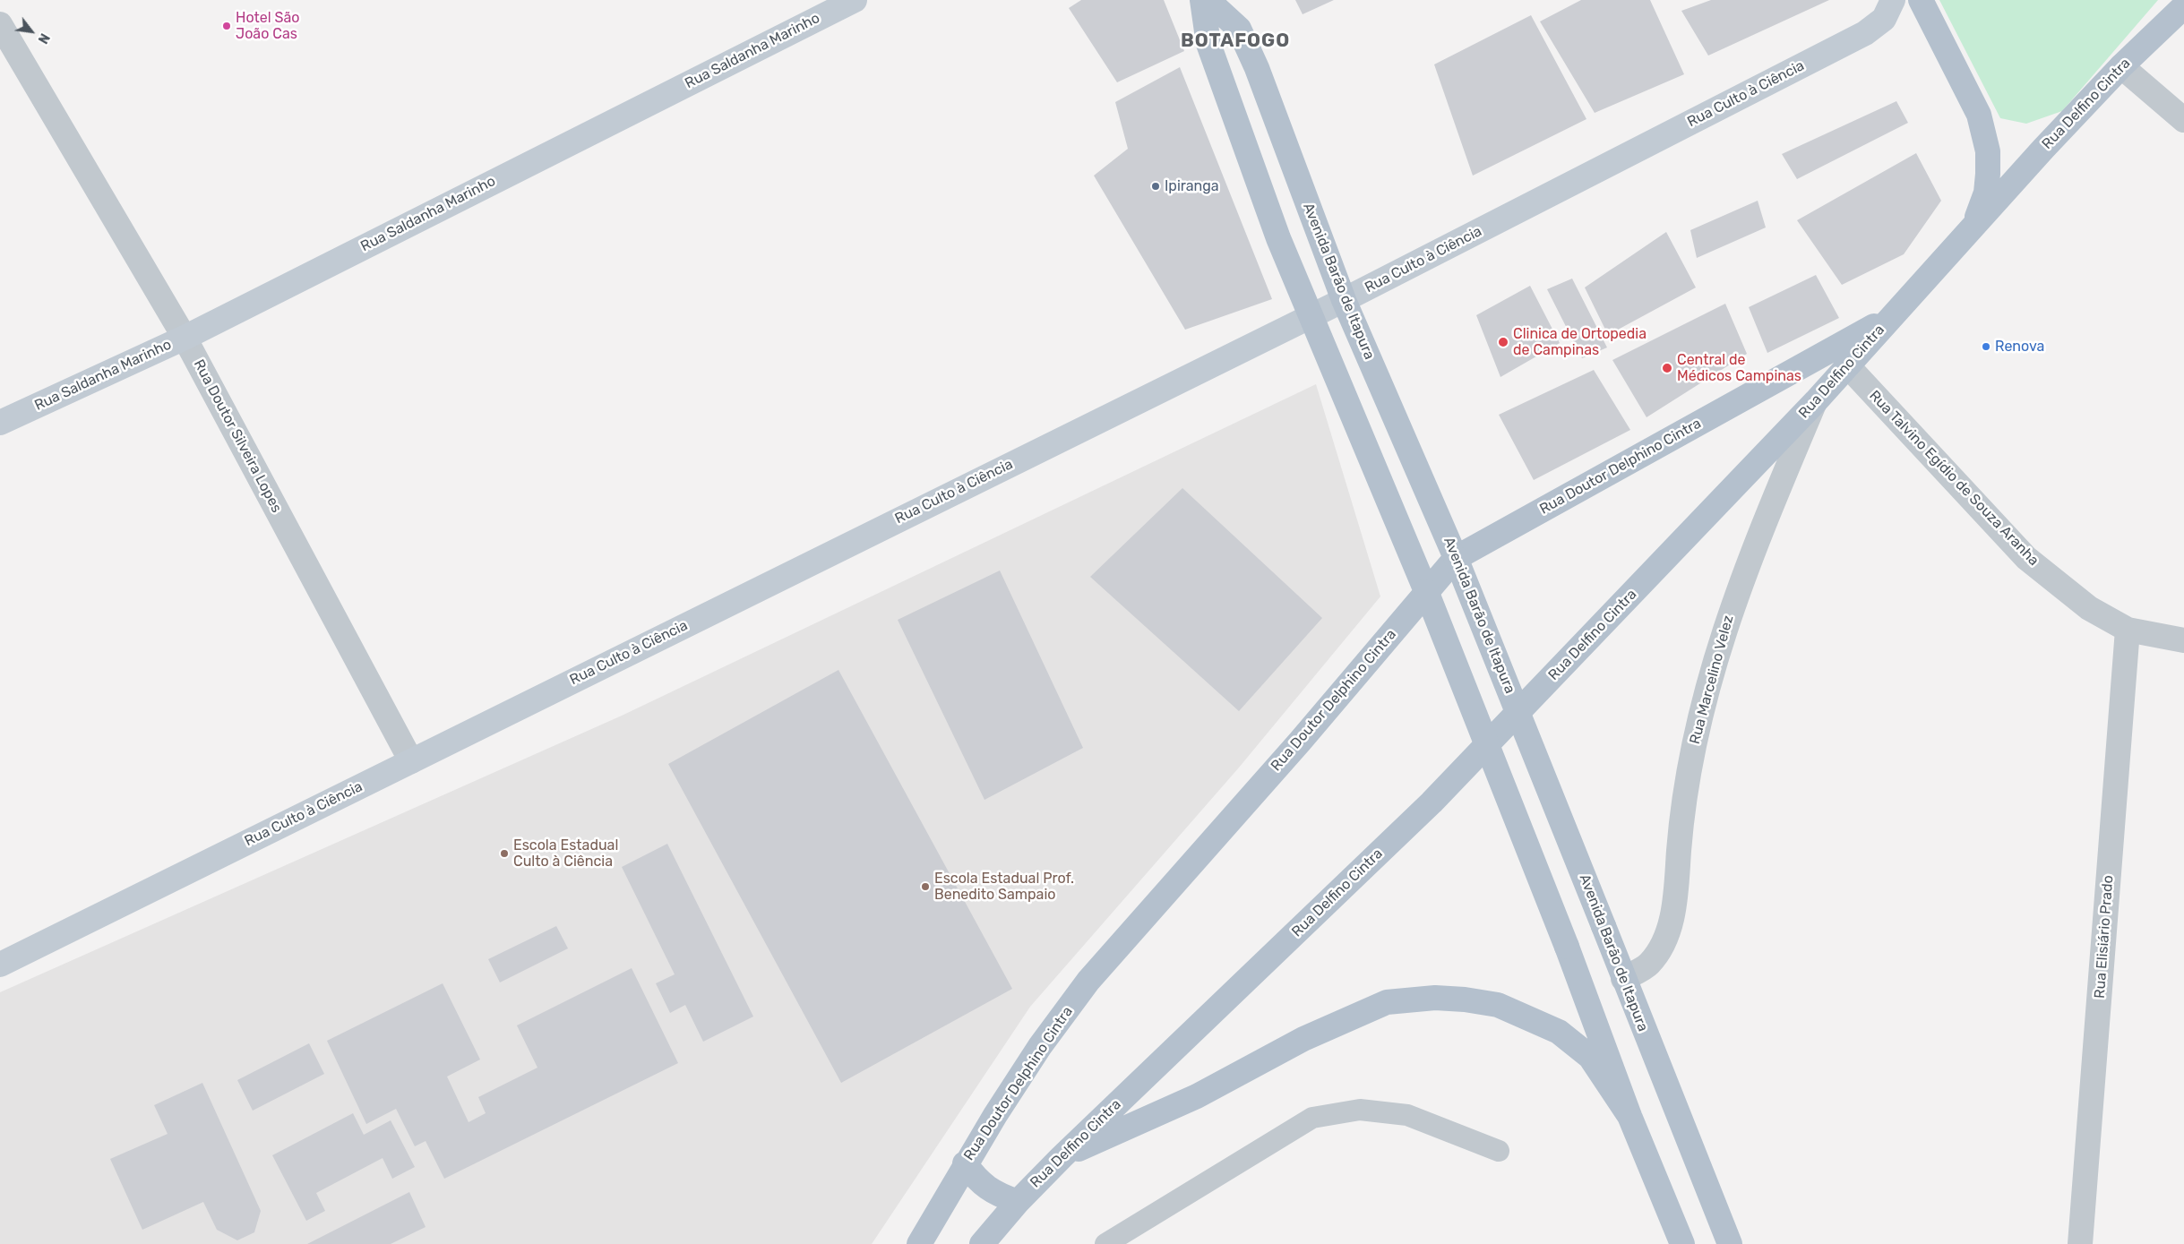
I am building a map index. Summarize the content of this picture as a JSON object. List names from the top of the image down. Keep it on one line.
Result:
{"streets":{"main road":["Rua Delfino Cintra","Avenida Barão de Itapura","Rua Doutor Delphino Cintra"],"street":["Rua Saldanha Marinho","Rua Culto à Ciência","Rua Doutor Silveira Lopes","Rua Talvino Egídio de Souza Aranha","Rua Marcelino Velez","Rua Elisiário Prado"]},"crossings":[["Rua Saldanha Marinho","Rua Doutor Silveira Lopes"],["Rua Culto à Ciência","Avenida Barão de Itapura"],["Rua Culto à Ciência","Rua Doutor Silveira Lopes"],["Rua Delfino Cintra","Rua Doutor Delphino Cintra"],["Rua Delfino Cintra","Rua Talvino Egídio de Souza Aranha"],["Rua Delfino Cintra","Rua Marcelino Velez"],["Avenida Barão de Itapura","Rua Doutor Delphino Cintra"],["Avenida Barão de Itapura","Rua Marcelino Velez"],["Rua Talvino Egídio de Souza Aranha","Rua Elisiário Prado"]],"districts":["BOTAFOGO"],"places":["Hotel São João Cas","Ipiranga","Clinica de Ortopedia de Campinas","Renova","Central de Médicos Campinas","Escola Estadual Culto à Ciência","Escola Estadual Prof. Benedito Sampaio"],"north":"bottom right"}
